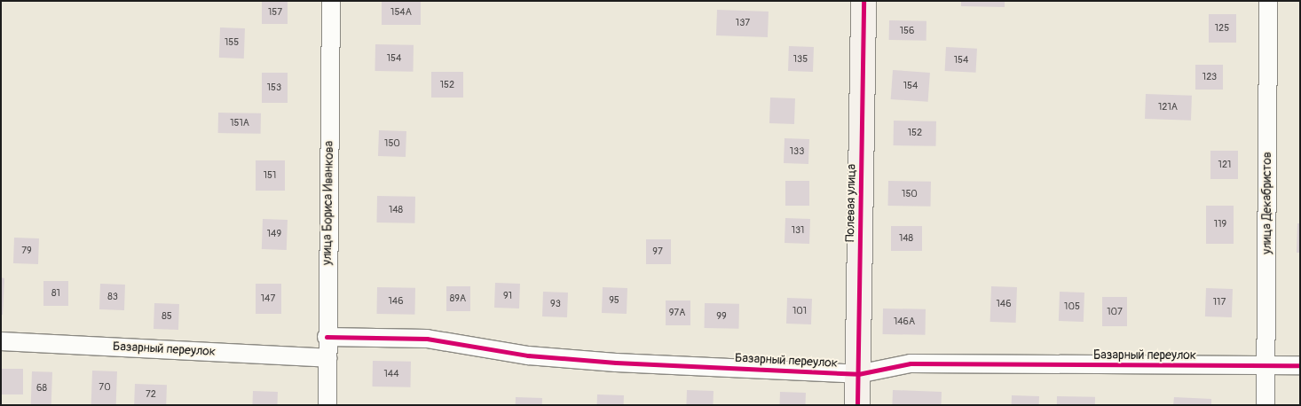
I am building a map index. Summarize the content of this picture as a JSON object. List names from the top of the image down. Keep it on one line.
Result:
{"streets":{"street":["улица Бориса Иванкова","Полевая улица","улица Декабристов","Базарный переулок"]},"crossings":[["улица Бориса Иванкова","Базарный переулок"],["Полевая улица","Базарный переулок"],["улица Декабристов","Базарный переулок"]],"house_numbers":["157","154А","137","125","156","155","154","135","154","123","152","154","153","121А","151А","152","150","133","121","151","150","148","119","131","149","148","79","97","81","91","83","147","89А","95","146","117","93","146","105","101","107","97А","85","99","146А","144","70","68","72"]}
